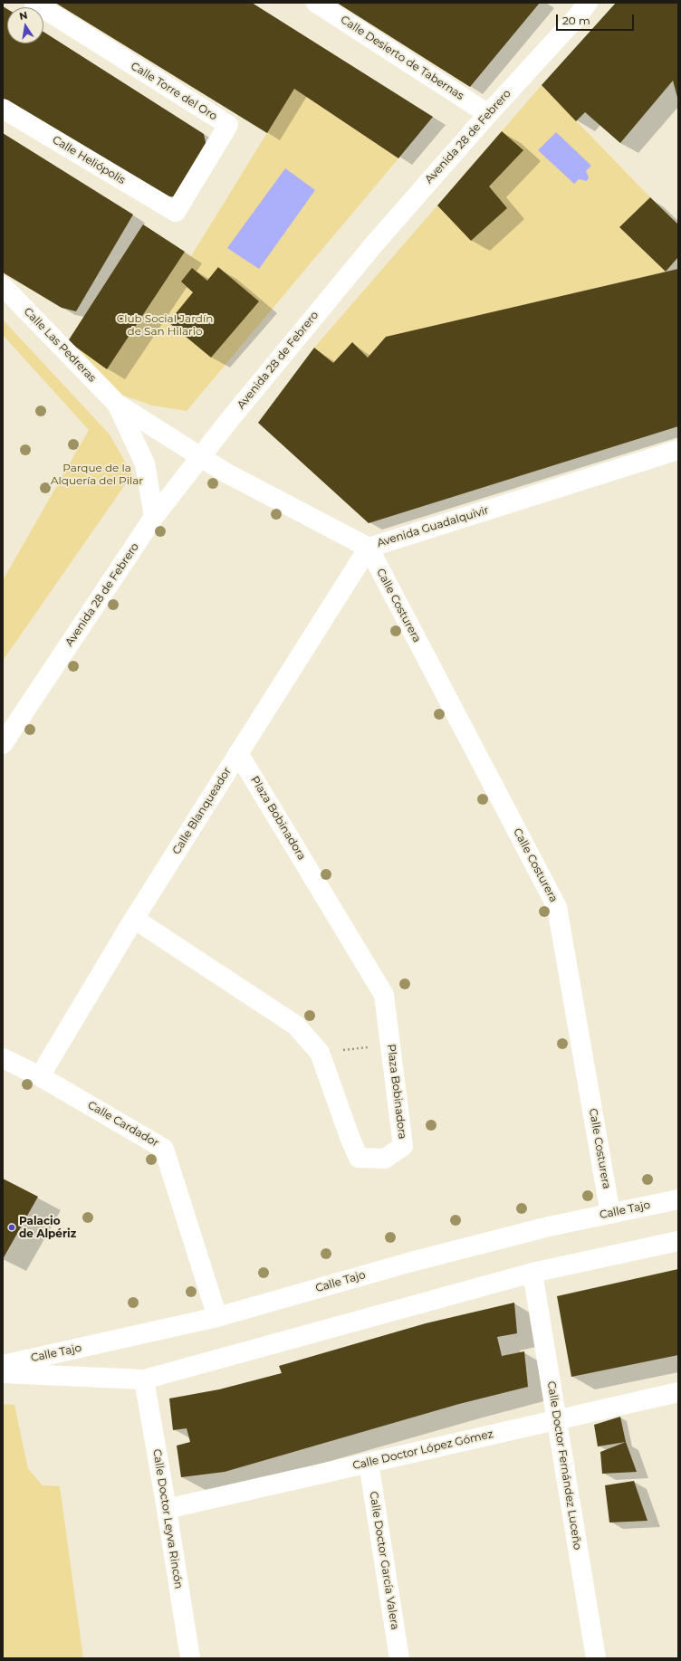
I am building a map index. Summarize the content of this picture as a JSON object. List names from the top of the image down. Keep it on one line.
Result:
{"streets":{"street":["Calle Desierto de Tabernas","Calle Torre del Oro","Avenida 28 de Febrero","Calle Heliópolis","Calle Las Pedreras","Avenida Guadalquivir","Calle Costurera","Calle Blanqueador","Plaza Bobinadora","Calle Cardador","Calle Tajo","Calle Doctor López Gómez","Calle Doctor Fernández Luceño","Calle Doctor Leyva Rincón","Calle Doctor García Valera"]},"crossings":[["Calle Desierto de Tabernas","Avenida 28 de Febrero"],["Calle Torre del Oro","Calle Heliópolis"],["Avenida 28 de Febrero","Calle Las Pedreras"],["Avenida 28 de Febrero","Avenida Guadalquivir"],["Calle Las Pedreras","Avenida Guadalquivir"],["Avenida Guadalquivir","Calle Costurera"],["Avenida Guadalquivir","Calle Blanqueador"],["Calle Costurera","Calle Blanqueador"],["Calle Costurera","Calle Tajo"],["Calle Blanqueador","Plaza Bobinadora"],["Calle Blanqueador","Calle Cardador"],["Calle Cardador","Calle Tajo"],["Calle Tajo","Calle Doctor Fernández Luceño"],["Calle Tajo","Calle Doctor Leyva Rincón"],["Calle Doctor López Gómez","Calle Doctor Fernández Luceño"],["Calle Doctor López Gómez","Calle Doctor Leyva Rincón"],["Calle Doctor López Gómez","Calle Doctor García Valera"]],"parks":["Club Social Jardín de San Hilario","Parque de la Alquería del Pilar"],"places":["Palacio de Alpériz"],"scale_bar":"20 m","north":"top"}
